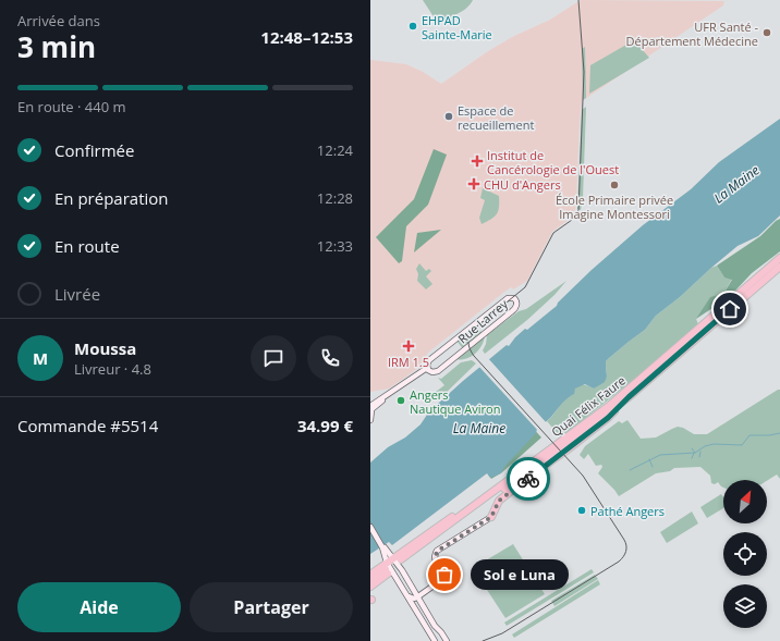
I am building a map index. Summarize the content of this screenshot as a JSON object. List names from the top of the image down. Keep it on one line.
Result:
{"streets":{"highway":["Quai Félix Faure"],"street":["Rue Larrey"]},"water":["La Maine"],"places":{"other":["EHPAD Sainte-Marie","UFR Santé - Département Médecine","Espace de recueillement","École Primaire privée Imagine Montessori","Angers Nautique Aviron","Pathé Angers","Sol e Luna"],"health":["Institut de Cancérologie de l'Ouest","CHU d'Angers","IRM 1.5"]},"north":"top right","page":{"heading":["3 min","Arrivée dans","12:48–12:53"],"panel":["Moussa","Livreur · 4.8","Commande #5514","34.99 €"],"bar":"En route · 440 m","list":[["Confirmée","12:24"],["En préparation","12:28"],["En route","12:33"],"Livrée"],"round":"M","bubble":"Sol e Luna","buttons":["Aide","Partager"]}}
